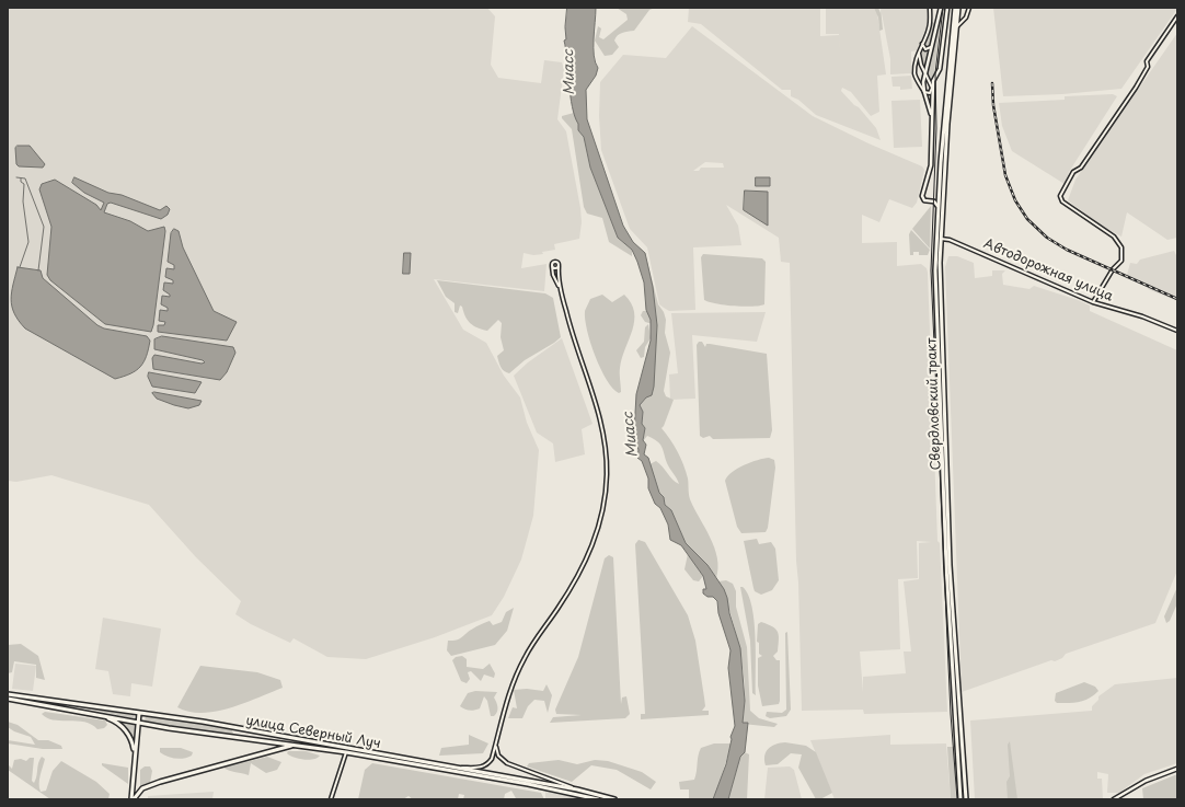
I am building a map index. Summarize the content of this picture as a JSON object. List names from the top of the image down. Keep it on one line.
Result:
{"streets":{"main road":["Свердловский тракт","улица Северный Луч"],"street":["Автодорожная улица"]},"crossings":[["Автодорожная улица","Свердловский тракт"]],"water":["Миасс"]}
